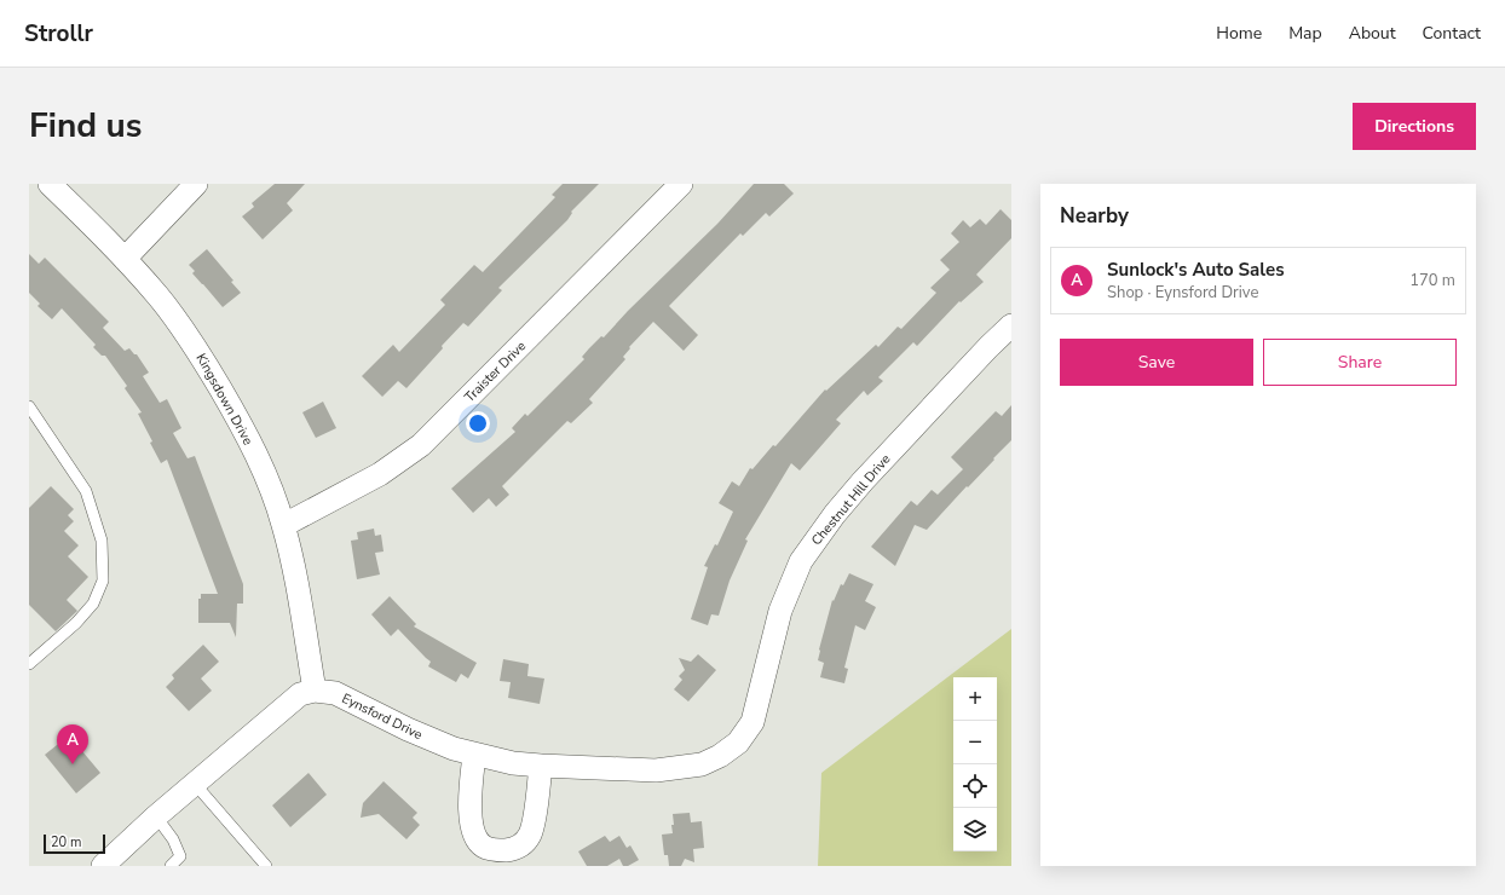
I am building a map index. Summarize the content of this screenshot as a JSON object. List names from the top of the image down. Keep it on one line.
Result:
{"streets":{"street":["Traister Drive","Kingsdown Drive","Chestnut Hill Drive","Eynsford Drive"]},"crossings":[["Traister Drive","Kingsdown Drive"],["Kingsdown Drive","Eynsford Drive"],["Chestnut Hill Drive","Eynsford Drive"]],"scale_bar":"20 m","page":{"header":"Strollr","nav":["Home","Map","About","Contact"],"title":"Find us","buttons":["Directions",["Save","Share"]],"heading":"Nearby","list":[{"mark":"A","name":"Sunlock's Auto Sales","note":"Shop · Eynsford Drive","value":"170 m"}],"map_buttons":["+","−"],"pins":"A","scale":"20 m"}}
